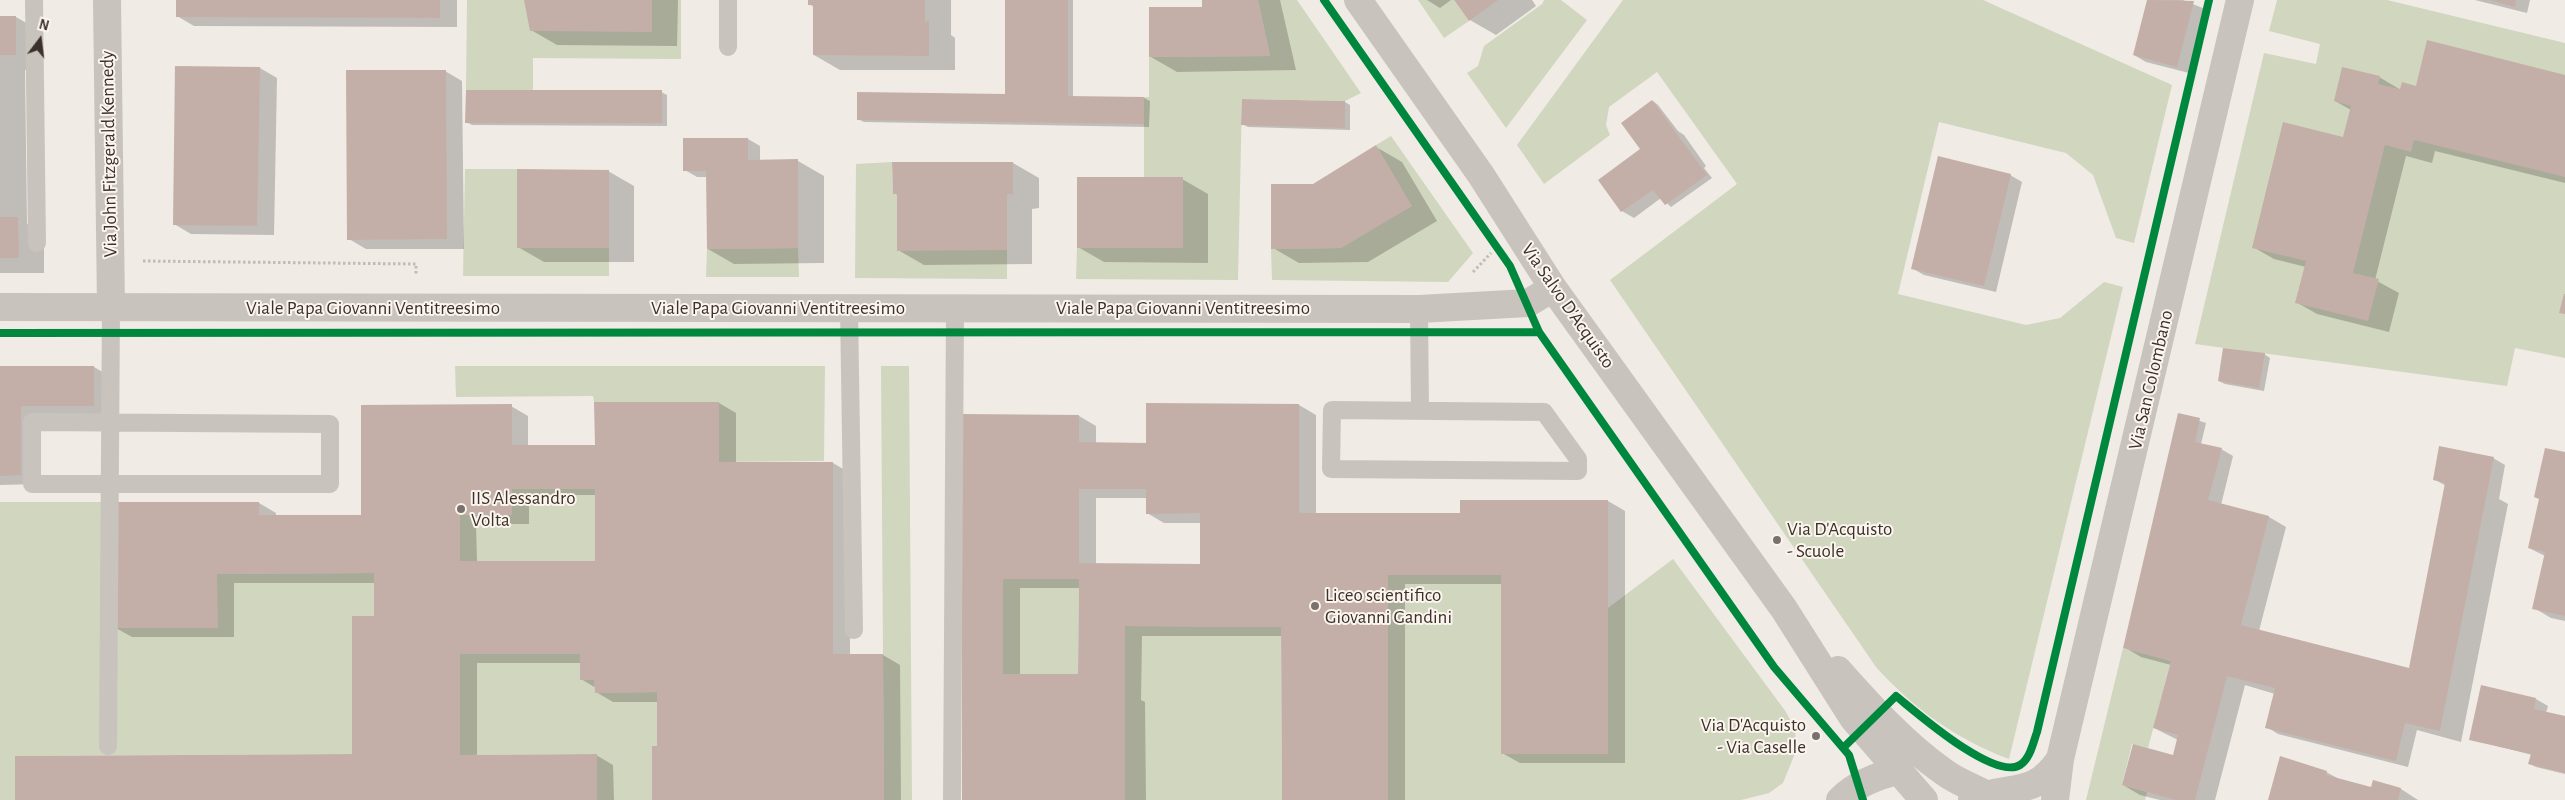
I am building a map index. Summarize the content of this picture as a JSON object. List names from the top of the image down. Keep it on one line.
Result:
{"streets":{"street":["Via John Fitzgerald Kennedy","Via Salvo D'Acquisto","Viale Papa Giovanni Ventitreesimo","Via San Colombano"]},"crossings":[["Via John Fitzgerald Kennedy","Viale Papa Giovanni Ventitreesimo"],["Via Salvo D'Acquisto","Viale Papa Giovanni Ventitreesimo"],["Via Salvo D'Acquisto","Via San Colombano"]],"places":["IIS Alessandro Volta","Via D'Acquisto - Scuole","Liceo scientifico Giovanni Gandini","Via D'Acquisto - Via Caselle"],"north":"top"}
